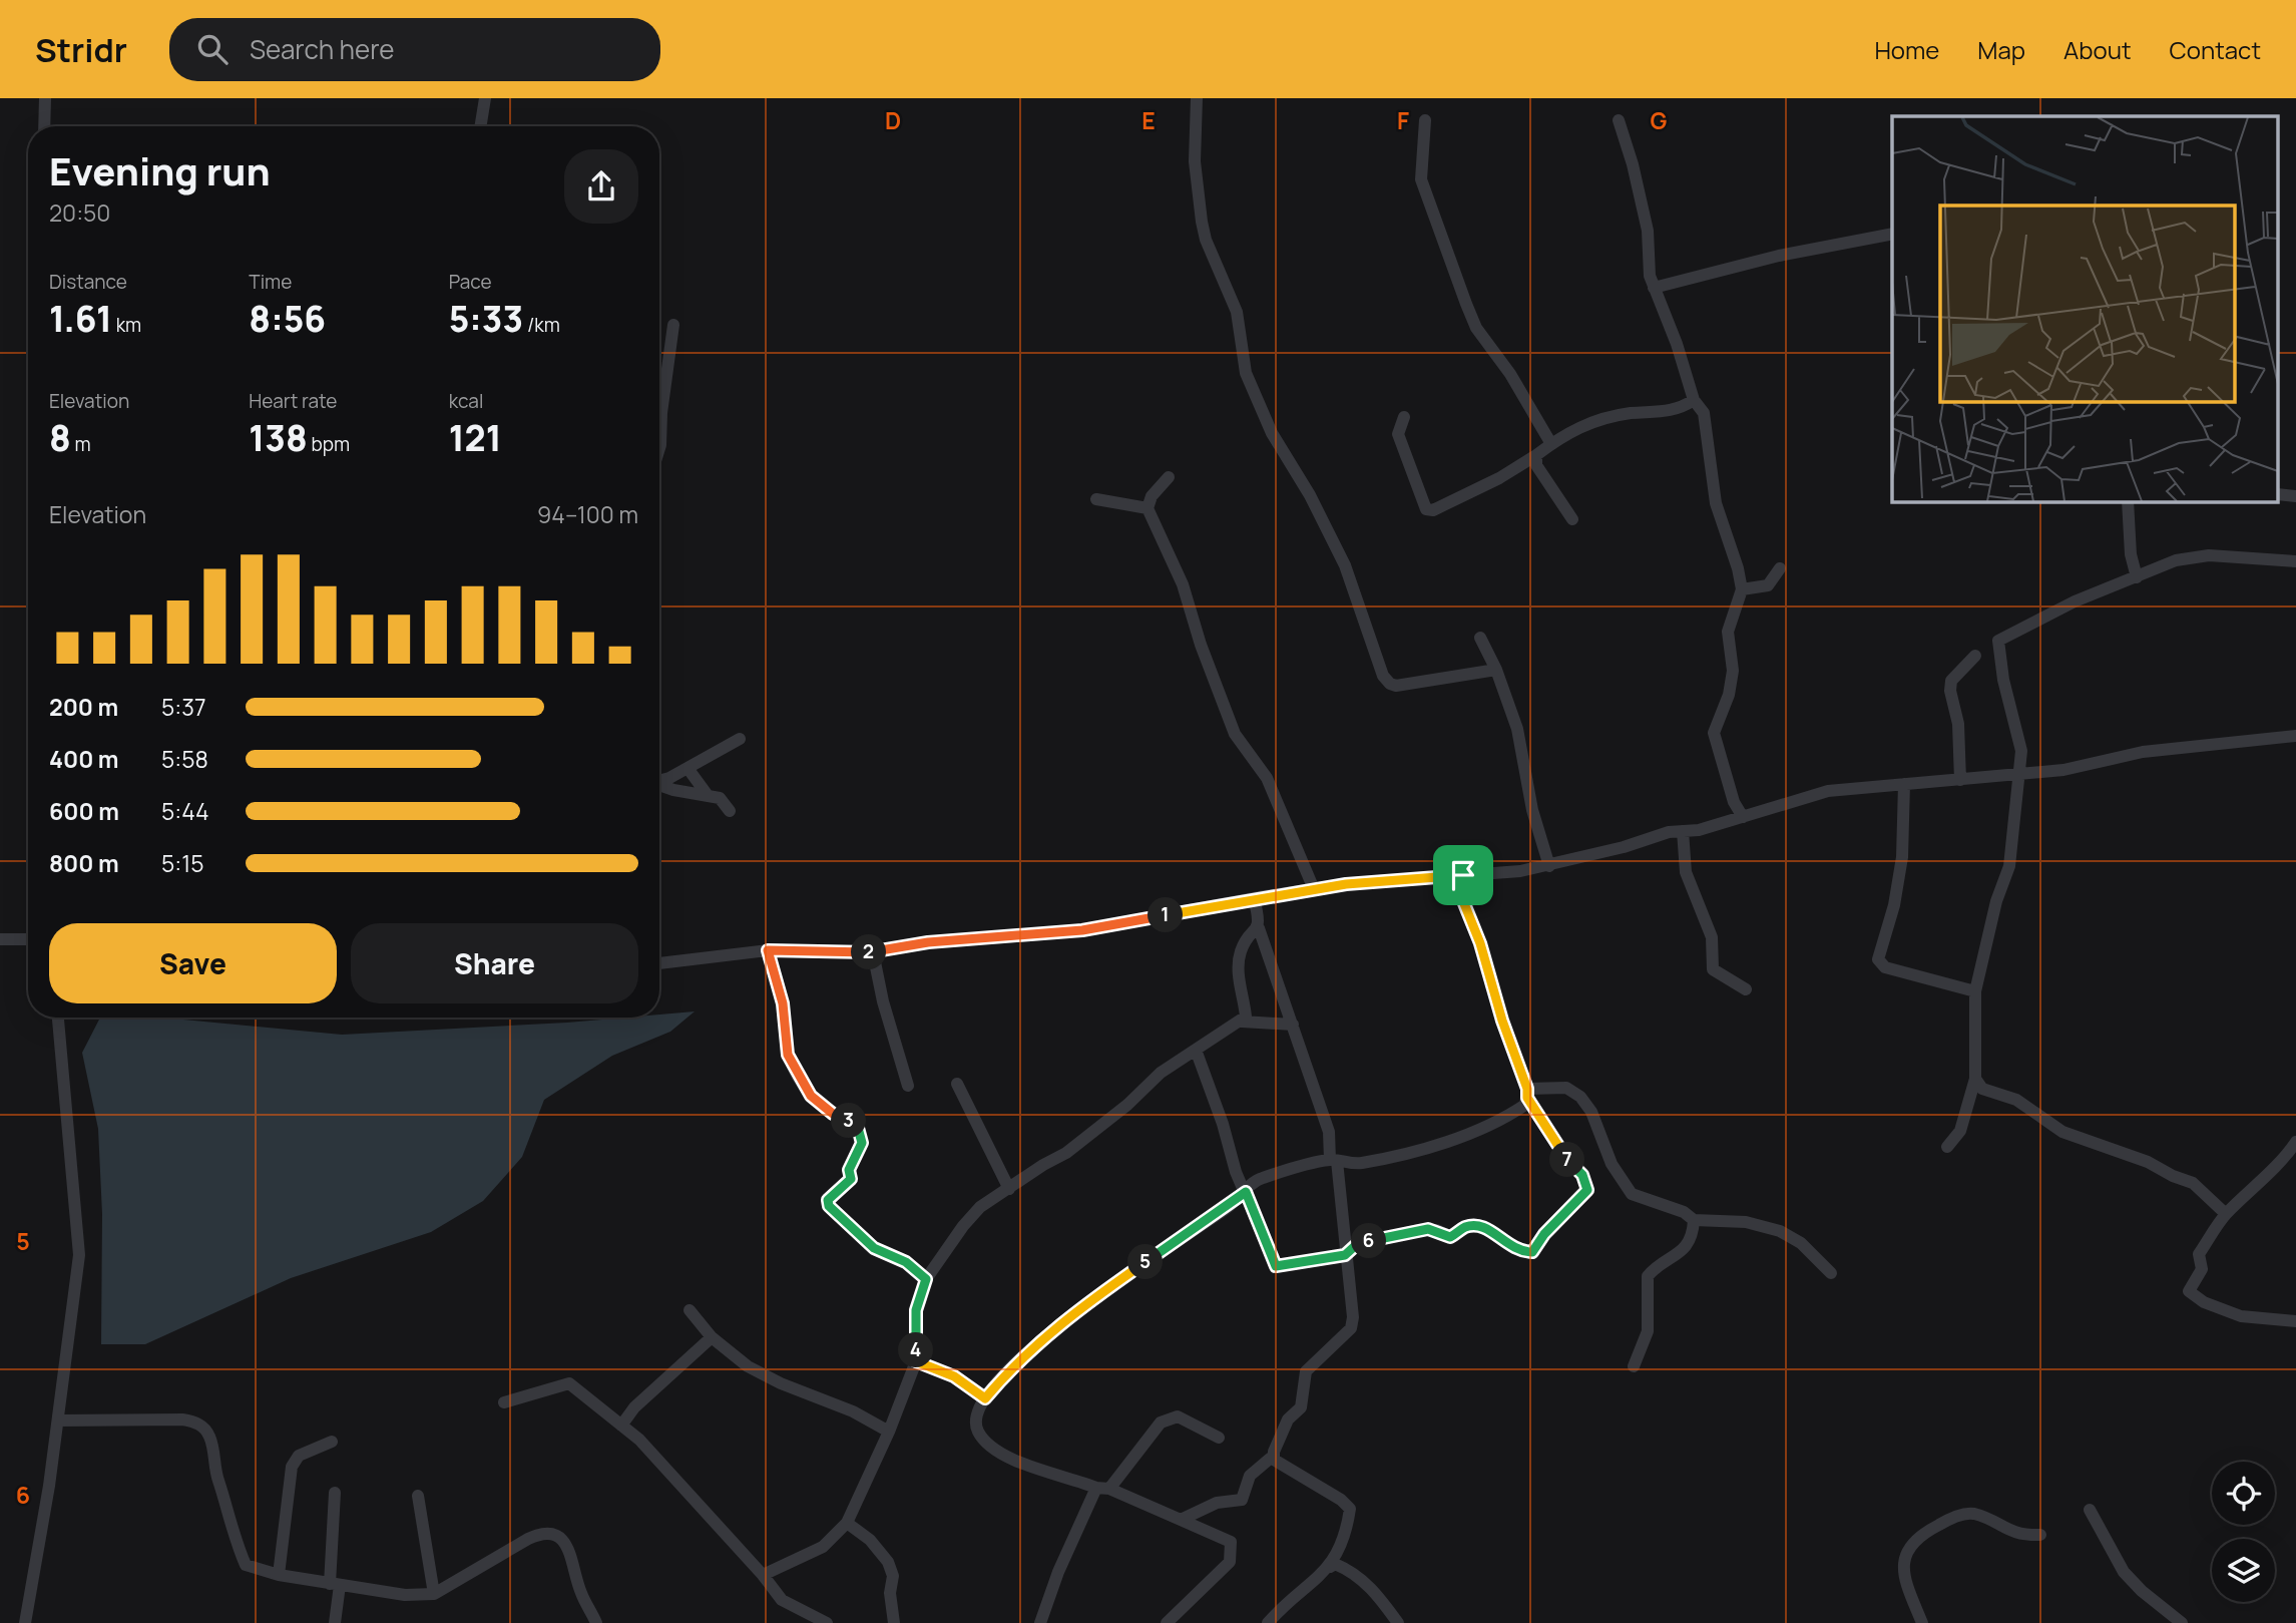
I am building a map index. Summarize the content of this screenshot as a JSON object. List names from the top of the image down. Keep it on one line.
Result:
{"page":{"header":"Stridr","search":"Search here","nav":["Home","Map","About","Contact"],"heading":["Evening run","20:50"],"stats":[["Distance","1.61 km"],["Time","8:56"],["Pace","5:33 /km"],["Elevation","8 m"],["Heart rate","138 bpm"],["kcal","121"]],"chart":["Elevation","94–100 m"],"list":[{"name":"200 m","note":"5:37"},{"name":"400 m","note":"5:58"},{"name":"600 m","note":"5:44"},{"name":"800 m","note":"5:15"}],"pins":["1","2","3","7","6","5","4"],"buttons":["Save","Share"]},"grid":{"columns":["D","E","F","G"],"rows":["5","6"]}}
